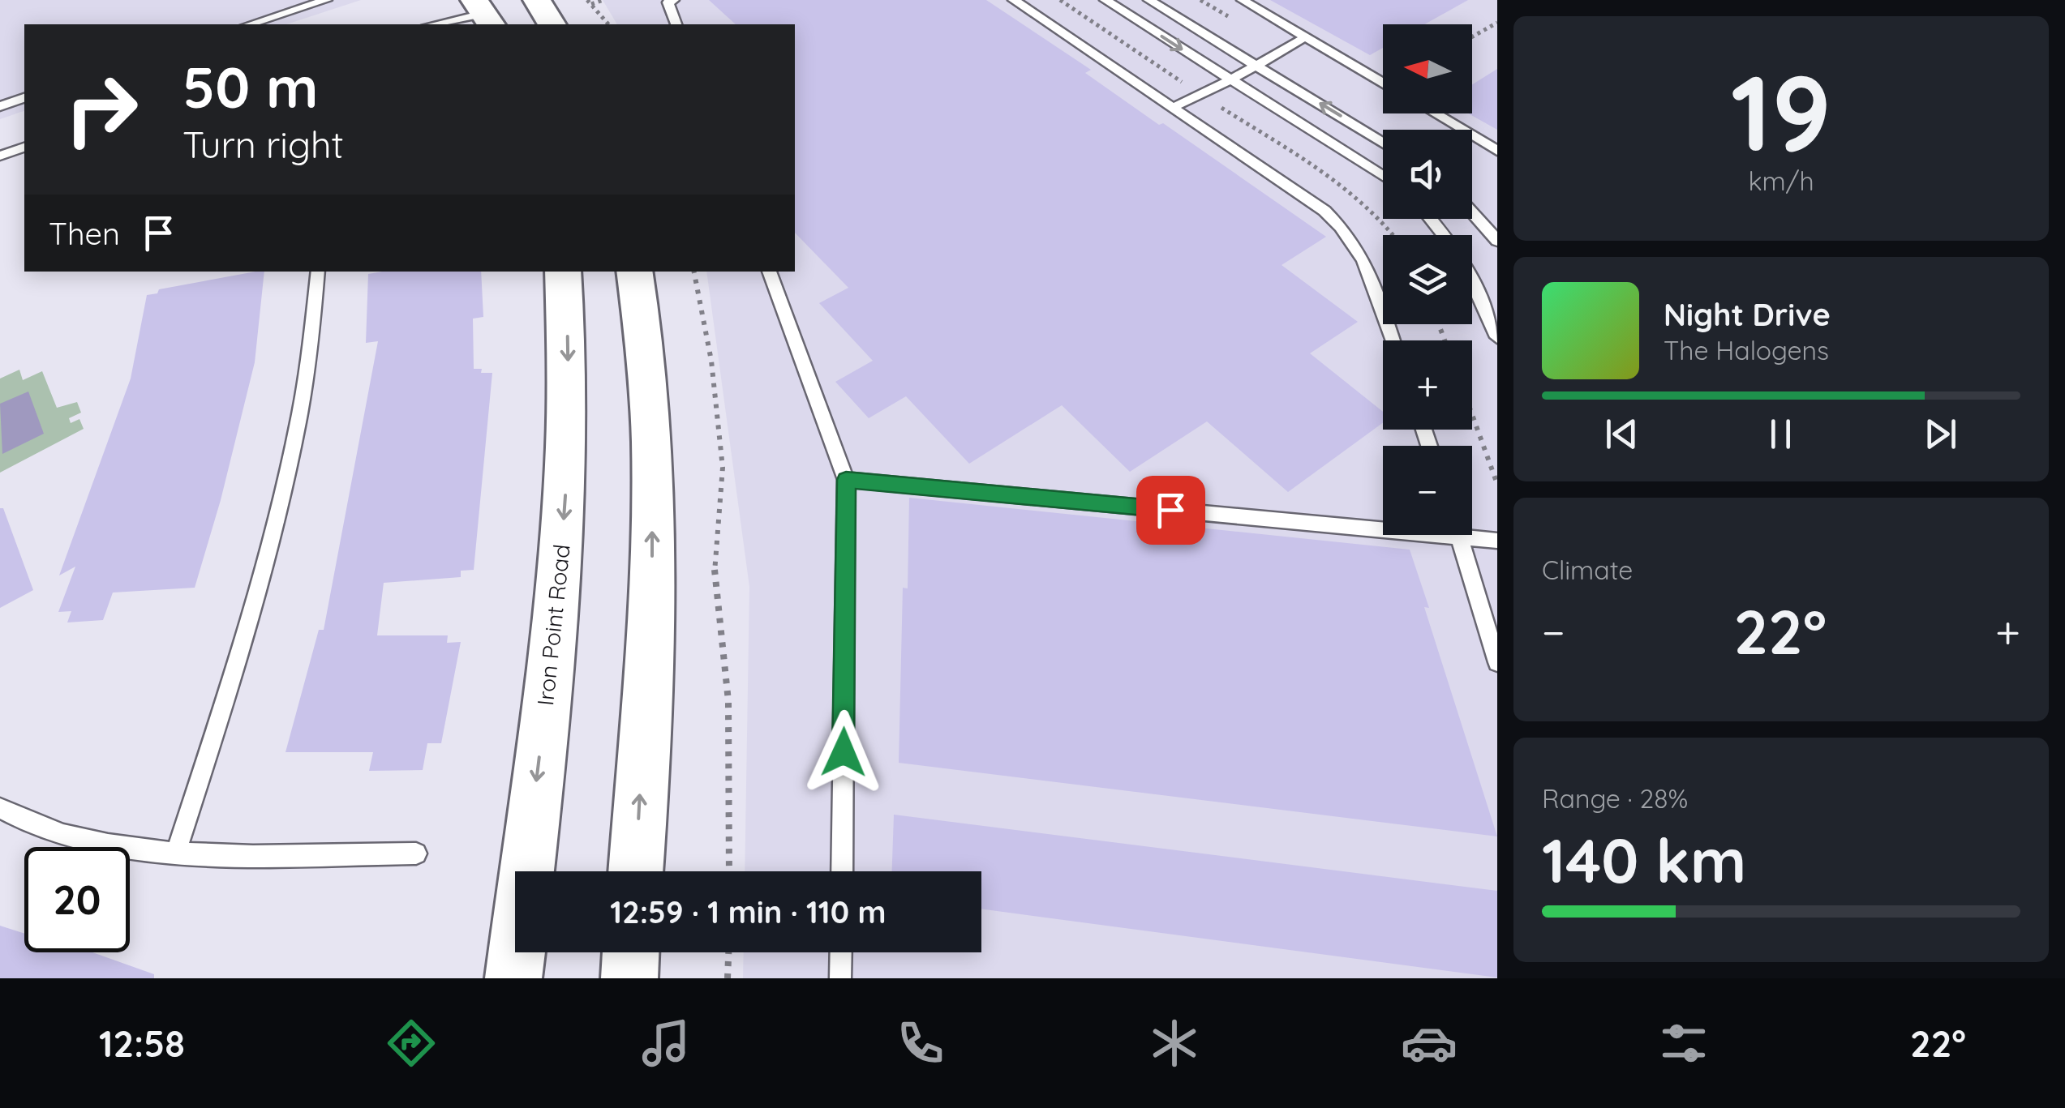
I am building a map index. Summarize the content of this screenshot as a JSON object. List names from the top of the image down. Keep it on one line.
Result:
{"streets":{"main road":["Iron Point Road"]},"north":"left","page":{"tile":[["19","km/h"],"Climate",["Range · 28%","140 km"]],"map_buttons":["+","−"],"turn":["50 m","Turn right"],"then":"Then","song":["Night Drive","The Halogens"],"heat":["−","22°","+"],"limit":"20","trip":"12:59 · 1 min · 110 m","tabs":["12:58","22°"]}}
